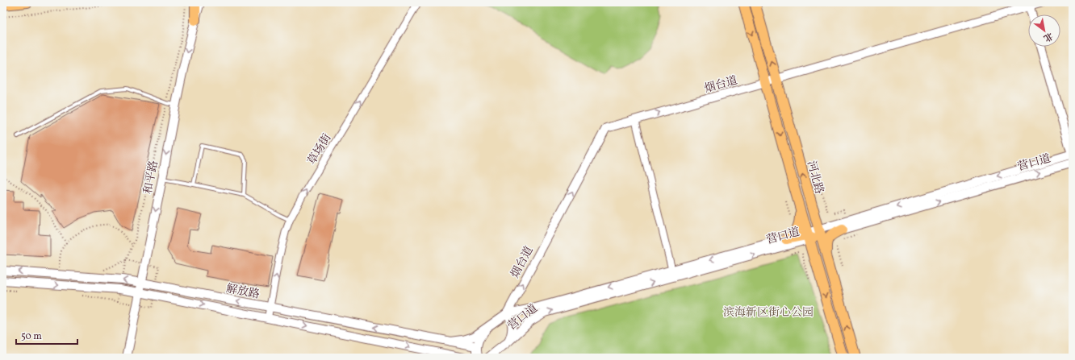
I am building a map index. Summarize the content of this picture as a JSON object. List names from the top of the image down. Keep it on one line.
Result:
{"streets":{"main road":["河北路"],"street":["烟台道","草场街","营口道","和平路","解放路"]},"crossings":[["烟台道","营口道"],["烟台道","河北路"],["草场街","解放路"],["营口道","河北路"],["和平路","解放路"]],"one_way":["烟台道","草场街","和平路"],"parks":["滨海新区街心公园"],"scale_bar":"50 m","north":"bottom right"}
